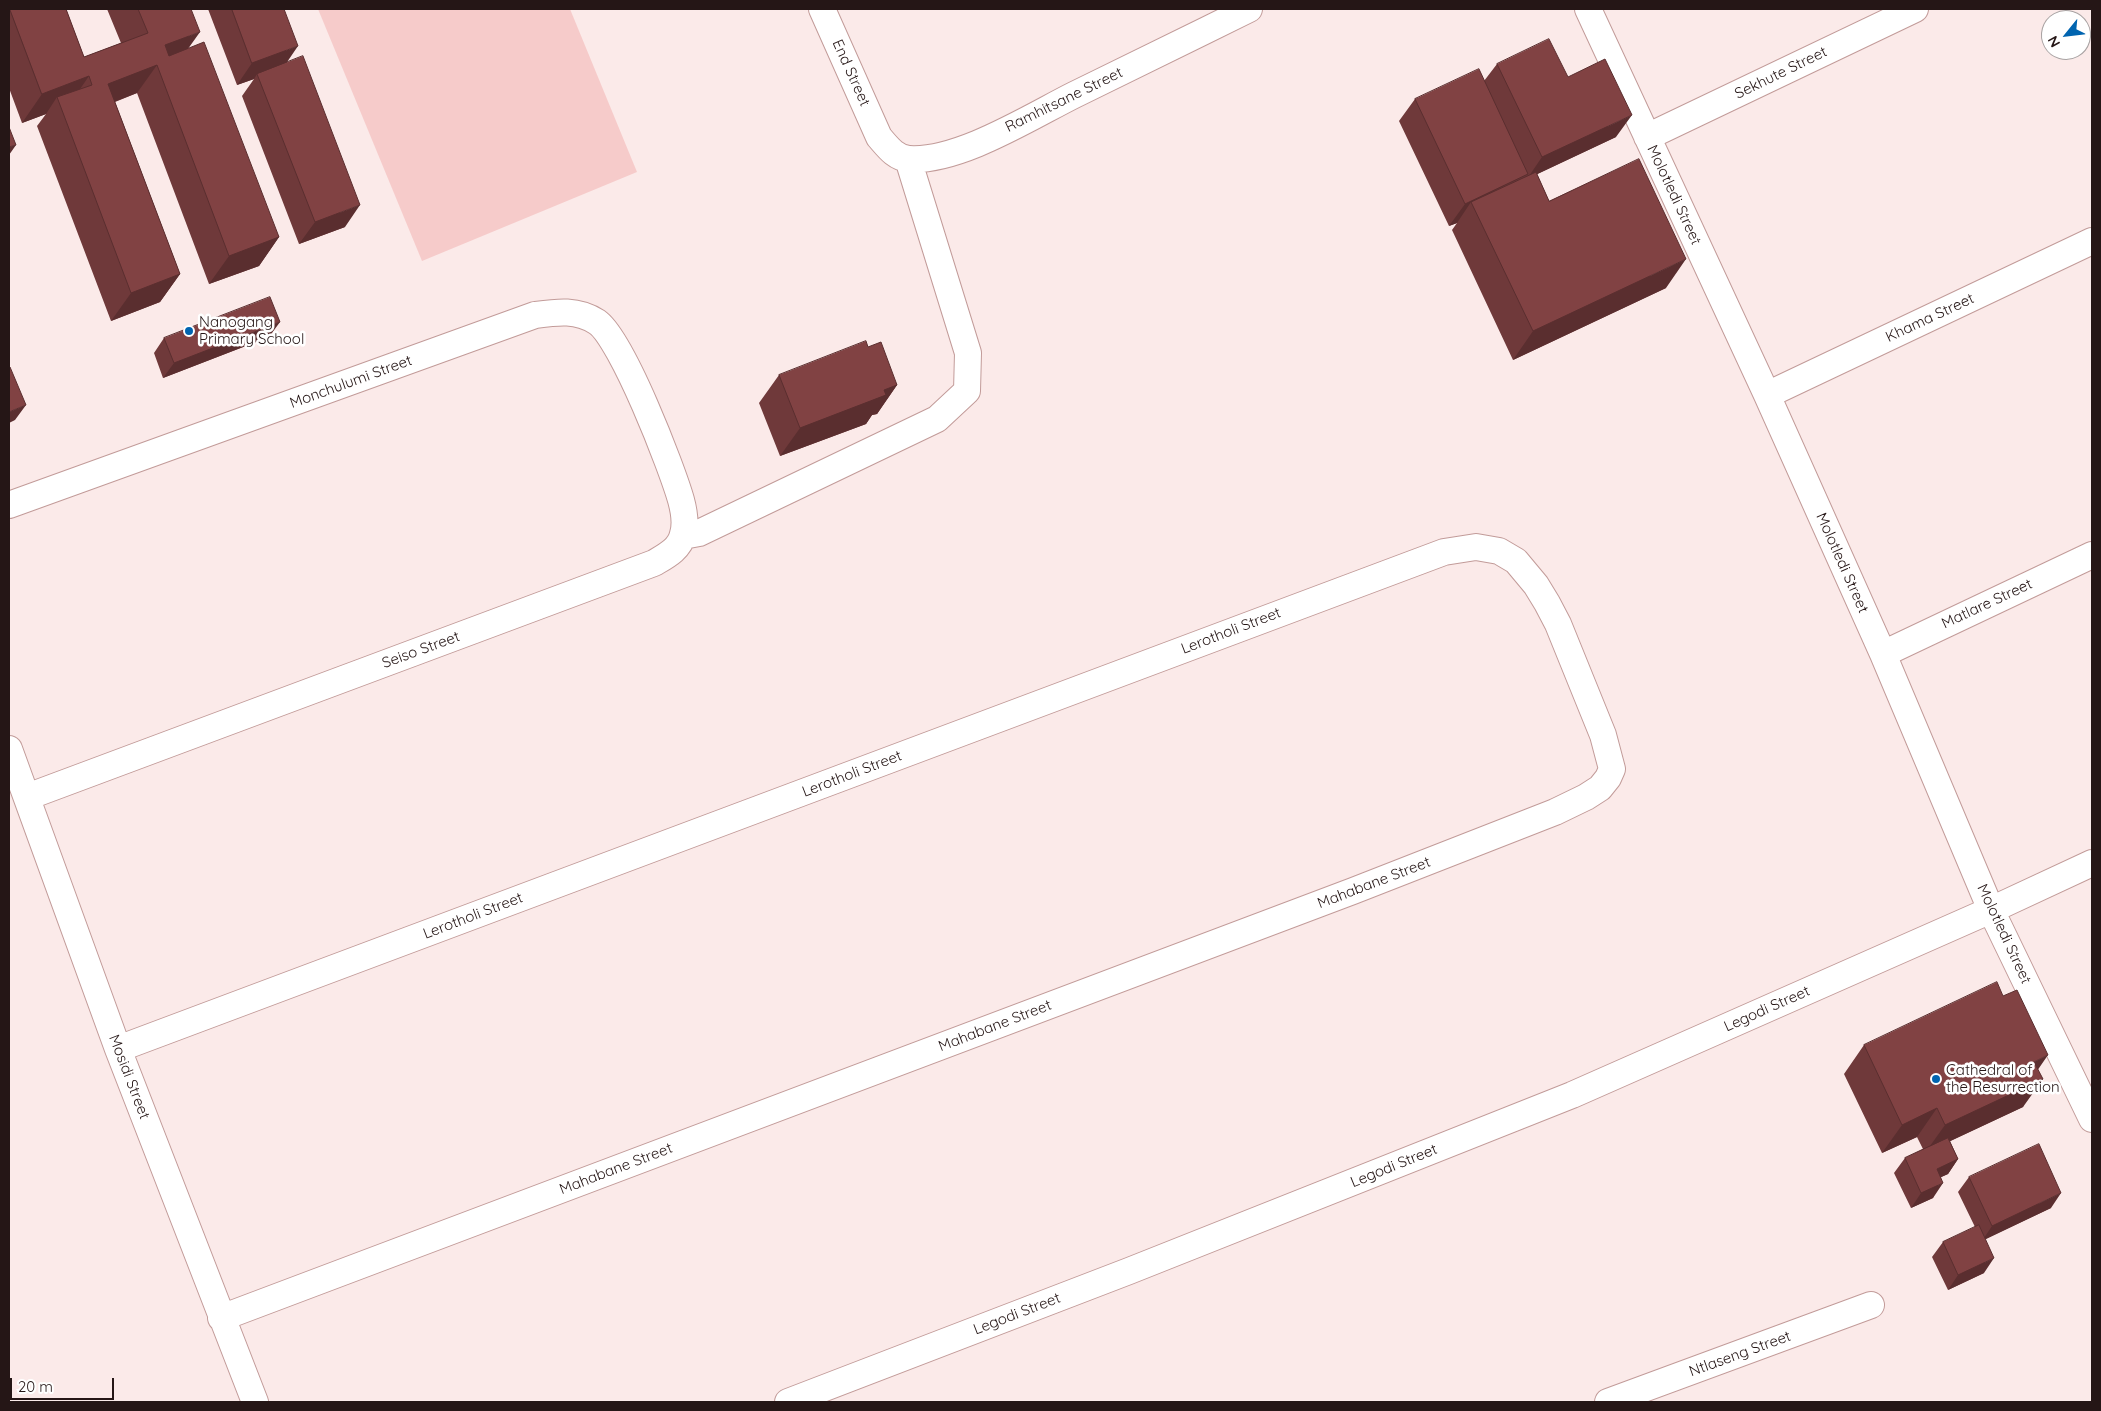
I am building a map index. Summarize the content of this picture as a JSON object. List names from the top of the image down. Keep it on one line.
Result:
{"streets":{"street":["End Street","Sekhute Street","Ramhitsane Street","Molotledi Street","Khama Street","Monchulumi Street","Matlare Street","Lerotholi Street","Seiso Street","Mahabane Street","Legodi Street","Mosidi Street","Ntlaseng Street"]},"crossings":[["End Street","Ramhitsane Street"],["Sekhute Street","Molotledi Street"],["Molotledi Street","Khama Street"],["Molotledi Street","Matlare Street"],["Molotledi Street","Legodi Street"],["Monchulumi Street","Seiso Street"],["Lerotholi Street","Mahabane Street"],["Lerotholi Street","Mosidi Street"],["Seiso Street","Mosidi Street"],["Mahabane Street","Mosidi Street"]],"places":["Nanogang Primary School","Cathedral of the Resurrection"],"scale_bar":"20 m","north":"bottom left"}
